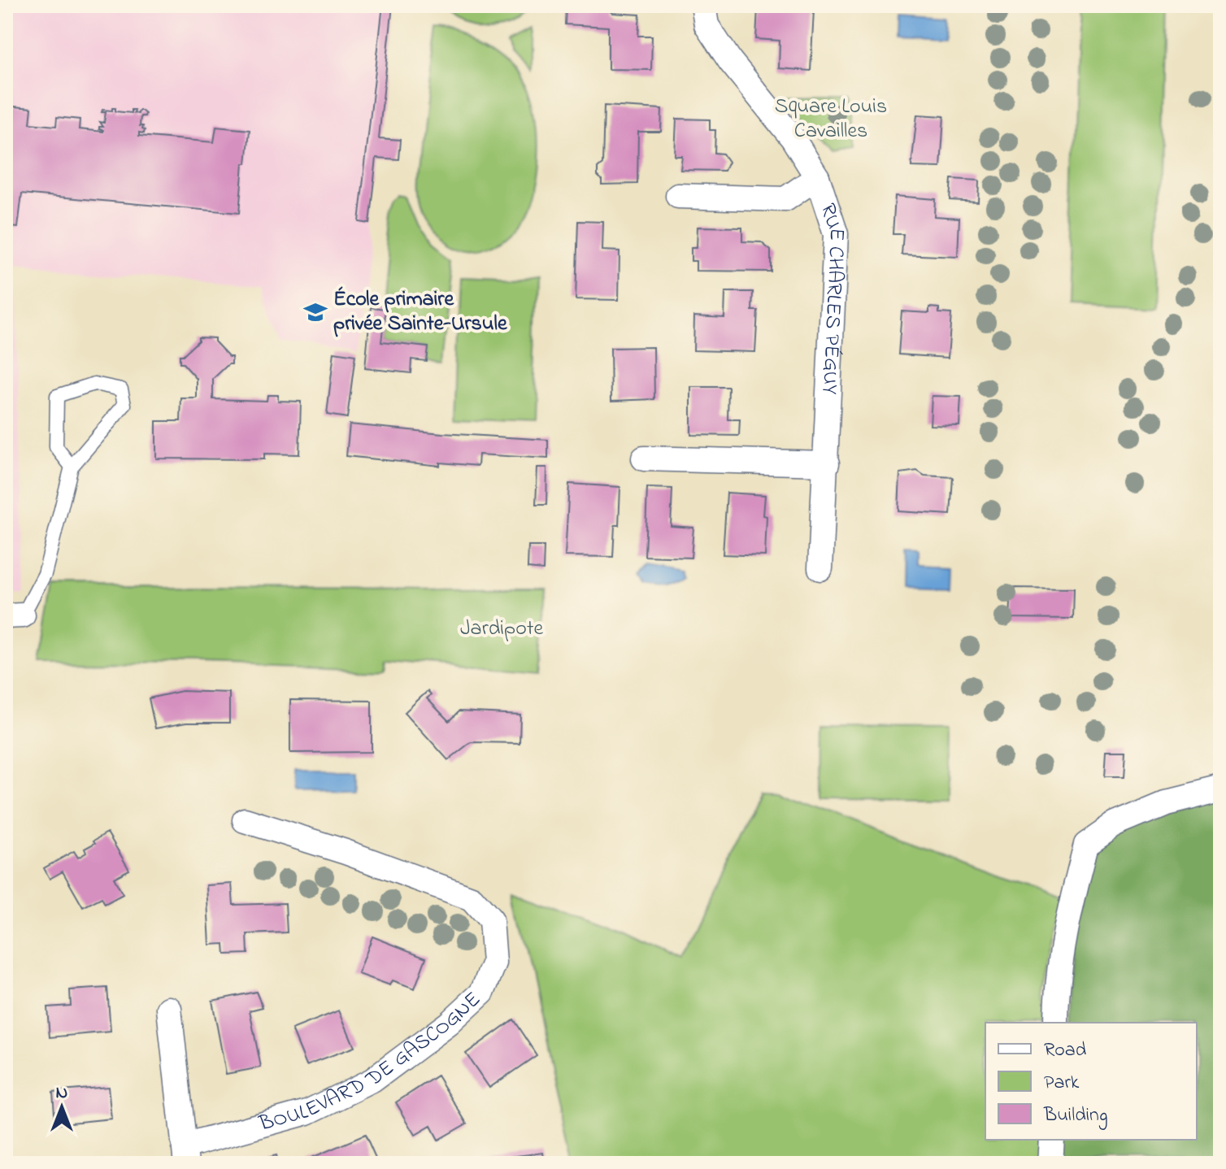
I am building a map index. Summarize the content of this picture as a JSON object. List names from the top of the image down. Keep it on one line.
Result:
{"streets":{"street":["RUE CHARLES PÉGUY","BOULEVARD DE GASCOGNE"]},"parks":["Square Louis Cavailles","Jardipote"],"places":{"school or university":["École primaire privée Sainte-Ursule"]},"legend":["Road","Park","Building"],"north":"top"}
